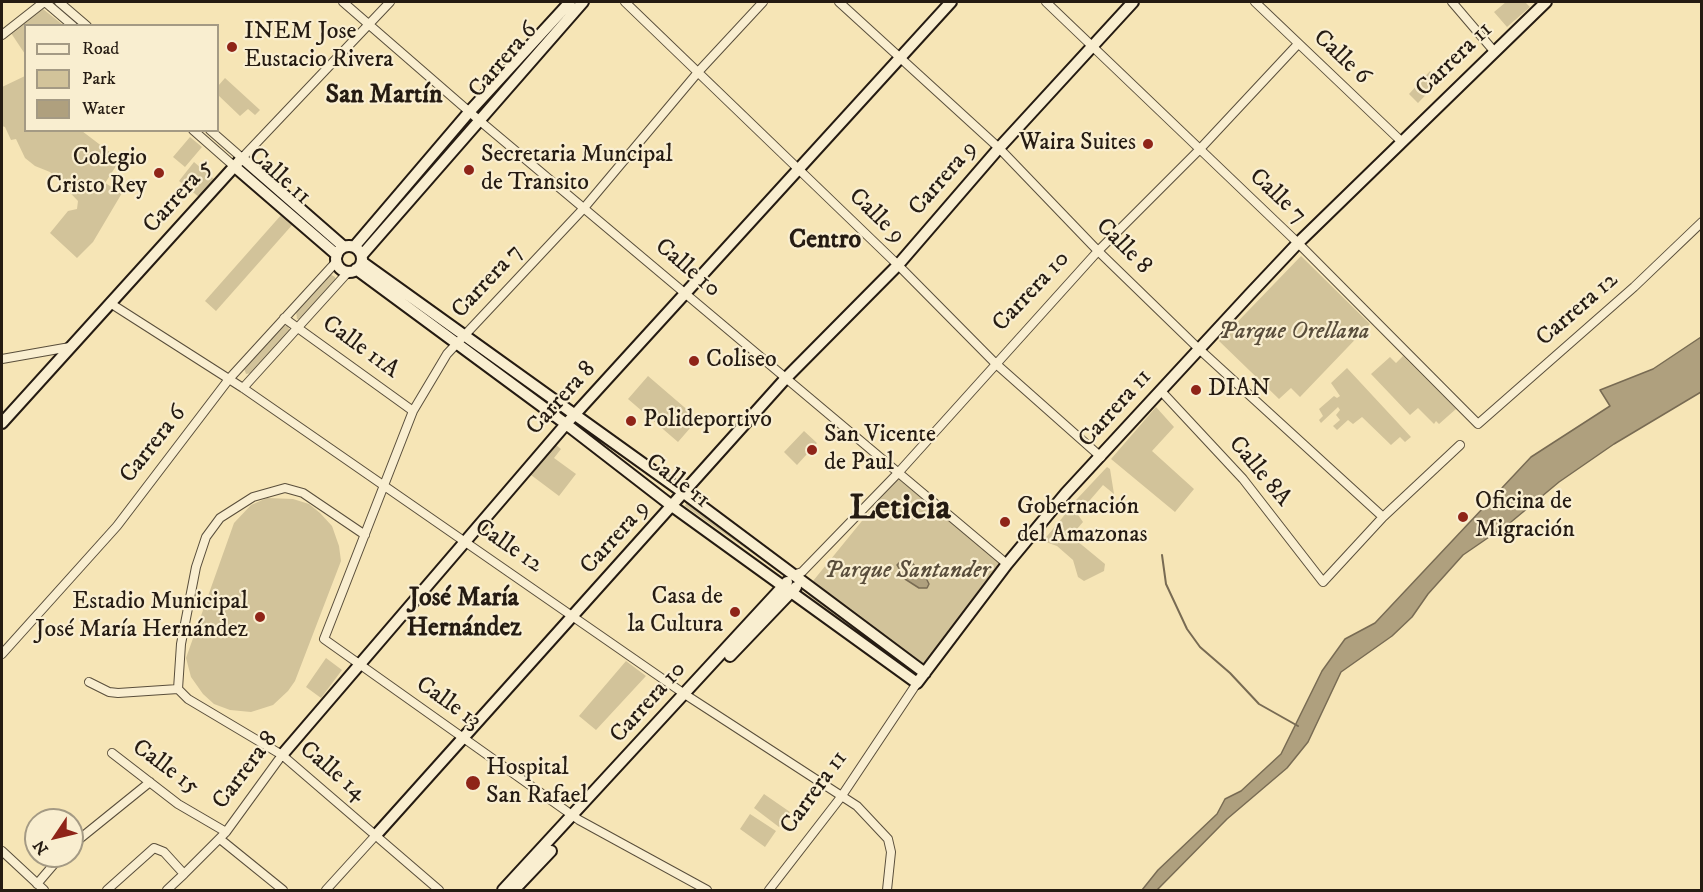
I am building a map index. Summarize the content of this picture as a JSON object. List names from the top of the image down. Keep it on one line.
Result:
{"streets":{"street":["Calle 6","Carrera 11","Carrera 6","Calle 11","Carrera 9","Carrera 5","Calle 7","Calle 9","Calle 8","Calle 10","Carrera 7","Carrera 10","Carrera 12","Calle 11A","Carrera 8","Calle 8A","Calle 12","Calle 13","Calle 15","Calle 14"]},"crossings":[["Calle 6","Carrera 11"],["Calle 6","Carrera 10"],["Carrera 11","Calle 11"],["Carrera 11","Calle 7"],["Carrera 11","Calle 9"],["Carrera 11","Calle 8"],["Carrera 11","Calle 10"],["Carrera 11","Calle 8A"],["Carrera 11","Calle 12"],["Carrera 6","Calle 11"],["Carrera 6","Calle 10"],["Carrera 6","Calle 11A"],["Carrera 6","Calle 12"],["Calle 11","Carrera 9"],["Calle 11","Carrera 5"],["Calle 11","Carrera 7"],["Calle 11","Carrera 10"],["Calle 11","Carrera 8"],["Carrera 9","Calle 7"],["Carrera 9","Calle 9"],["Carrera 9","Calle 8"],["Carrera 9","Calle 10"],["Carrera 9","Calle 12"],["Carrera 9","Calle 13"],["Carrera 9","Calle 14"],["Carrera 5","Calle 10"],["Carrera 5","Calle 12"],["Calle 7","Carrera 10"],["Calle 7","Carrera 12"],["Calle 9","Carrera 7"],["Calle 9","Carrera 10"],["Calle 9","Carrera 8"],["Calle 8","Carrera 10"],["Calle 8","Carrera 8"],["Calle 8","Calle 8A"],["Calle 10","Carrera 7"],["Calle 10","Carrera 10"],["Calle 10","Carrera 8"],["Carrera 7","Calle 11A"],["Carrera 7","Calle 12"],["Carrera 7","Calle 13"],["Carrera 10","Calle 12"],["Carrera 10","Calle 13"],["Carrera 8","Calle 12"],["Carrera 8","Calle 13"],["Carrera 8","Calle 15"],["Carrera 8","Calle 14"]],"districts":["San Martín","Centro","Leticia","José María Hernández"],"parks":["Parque Orellana","Parque Santander"],"places":["INEM Jose Eustacio Rivera","Waira Suites","Secretaria Muncipal de Transito","Colegio Cristo Rey","Coliseo","DIAN","Polideportivo","San Vicente de Paul","Oficina de Migración","Gobernación del Amazonas","Casa de la Cultura","Estadio Municipal José María Hernández","Hospital San Rafael"],"legend":["Road","Park","Water"],"north":"bottom left"}
